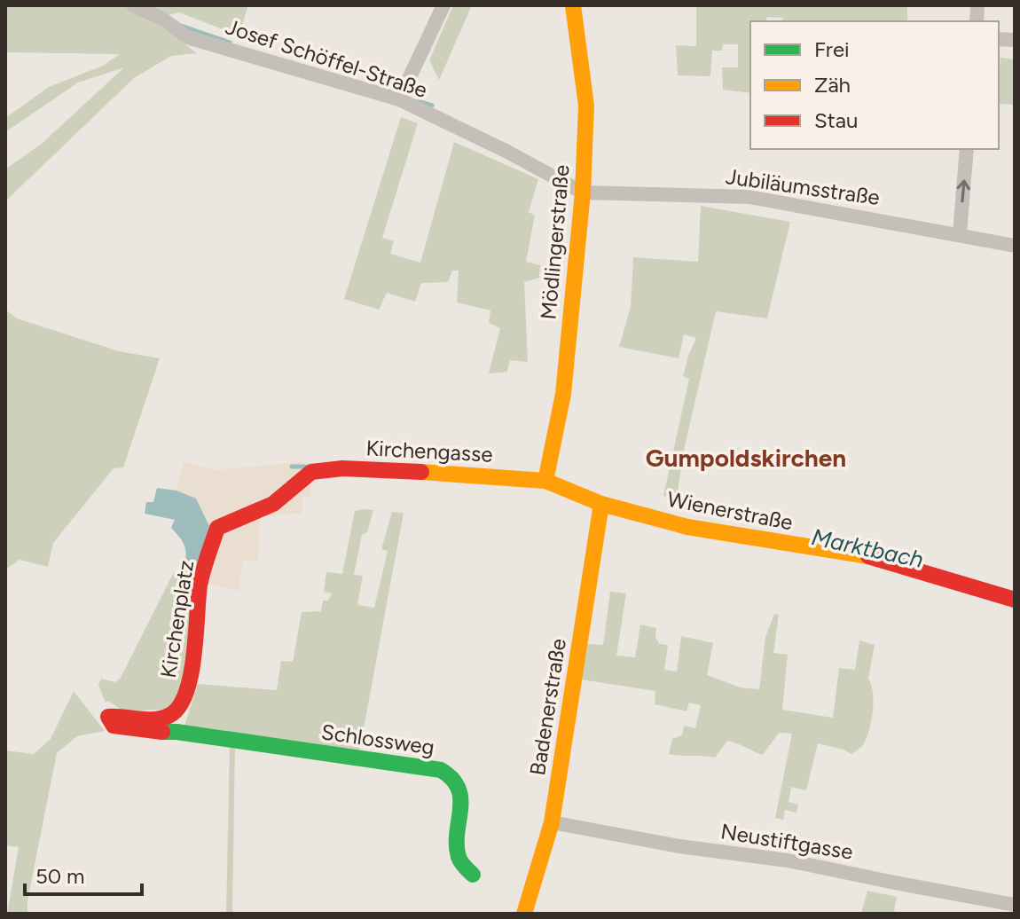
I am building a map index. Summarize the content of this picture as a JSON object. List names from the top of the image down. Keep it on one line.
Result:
{"streets":{"street":["Josef Schöffel-Straße","Jubiläumsstraße","Mödlingerstraße","Kirchengasse","Wienerstraße","Kirchenplatz","Badenerstraße","Schlossweg","Neustiftgasse"]},"crossings":[["Josef Schöffel-Straße","Jubiläumsstraße"],["Josef Schöffel-Straße","Mödlingerstraße"],["Jubiläumsstraße","Mödlingerstraße"],["Mödlingerstraße","Kirchengasse"],["Kirchengasse","Wienerstraße"],["Kirchengasse","Kirchenplatz"],["Kirchengasse","Badenerstraße"],["Wienerstraße","Badenerstraße"],["Kirchenplatz","Schlossweg"],["Badenerstraße","Neustiftgasse"]],"districts":["Gumpoldskirchen"],"water":["Marktbach"],"legend":["Frei","Zäh","Stau"],"scale_bar":"50 m"}
